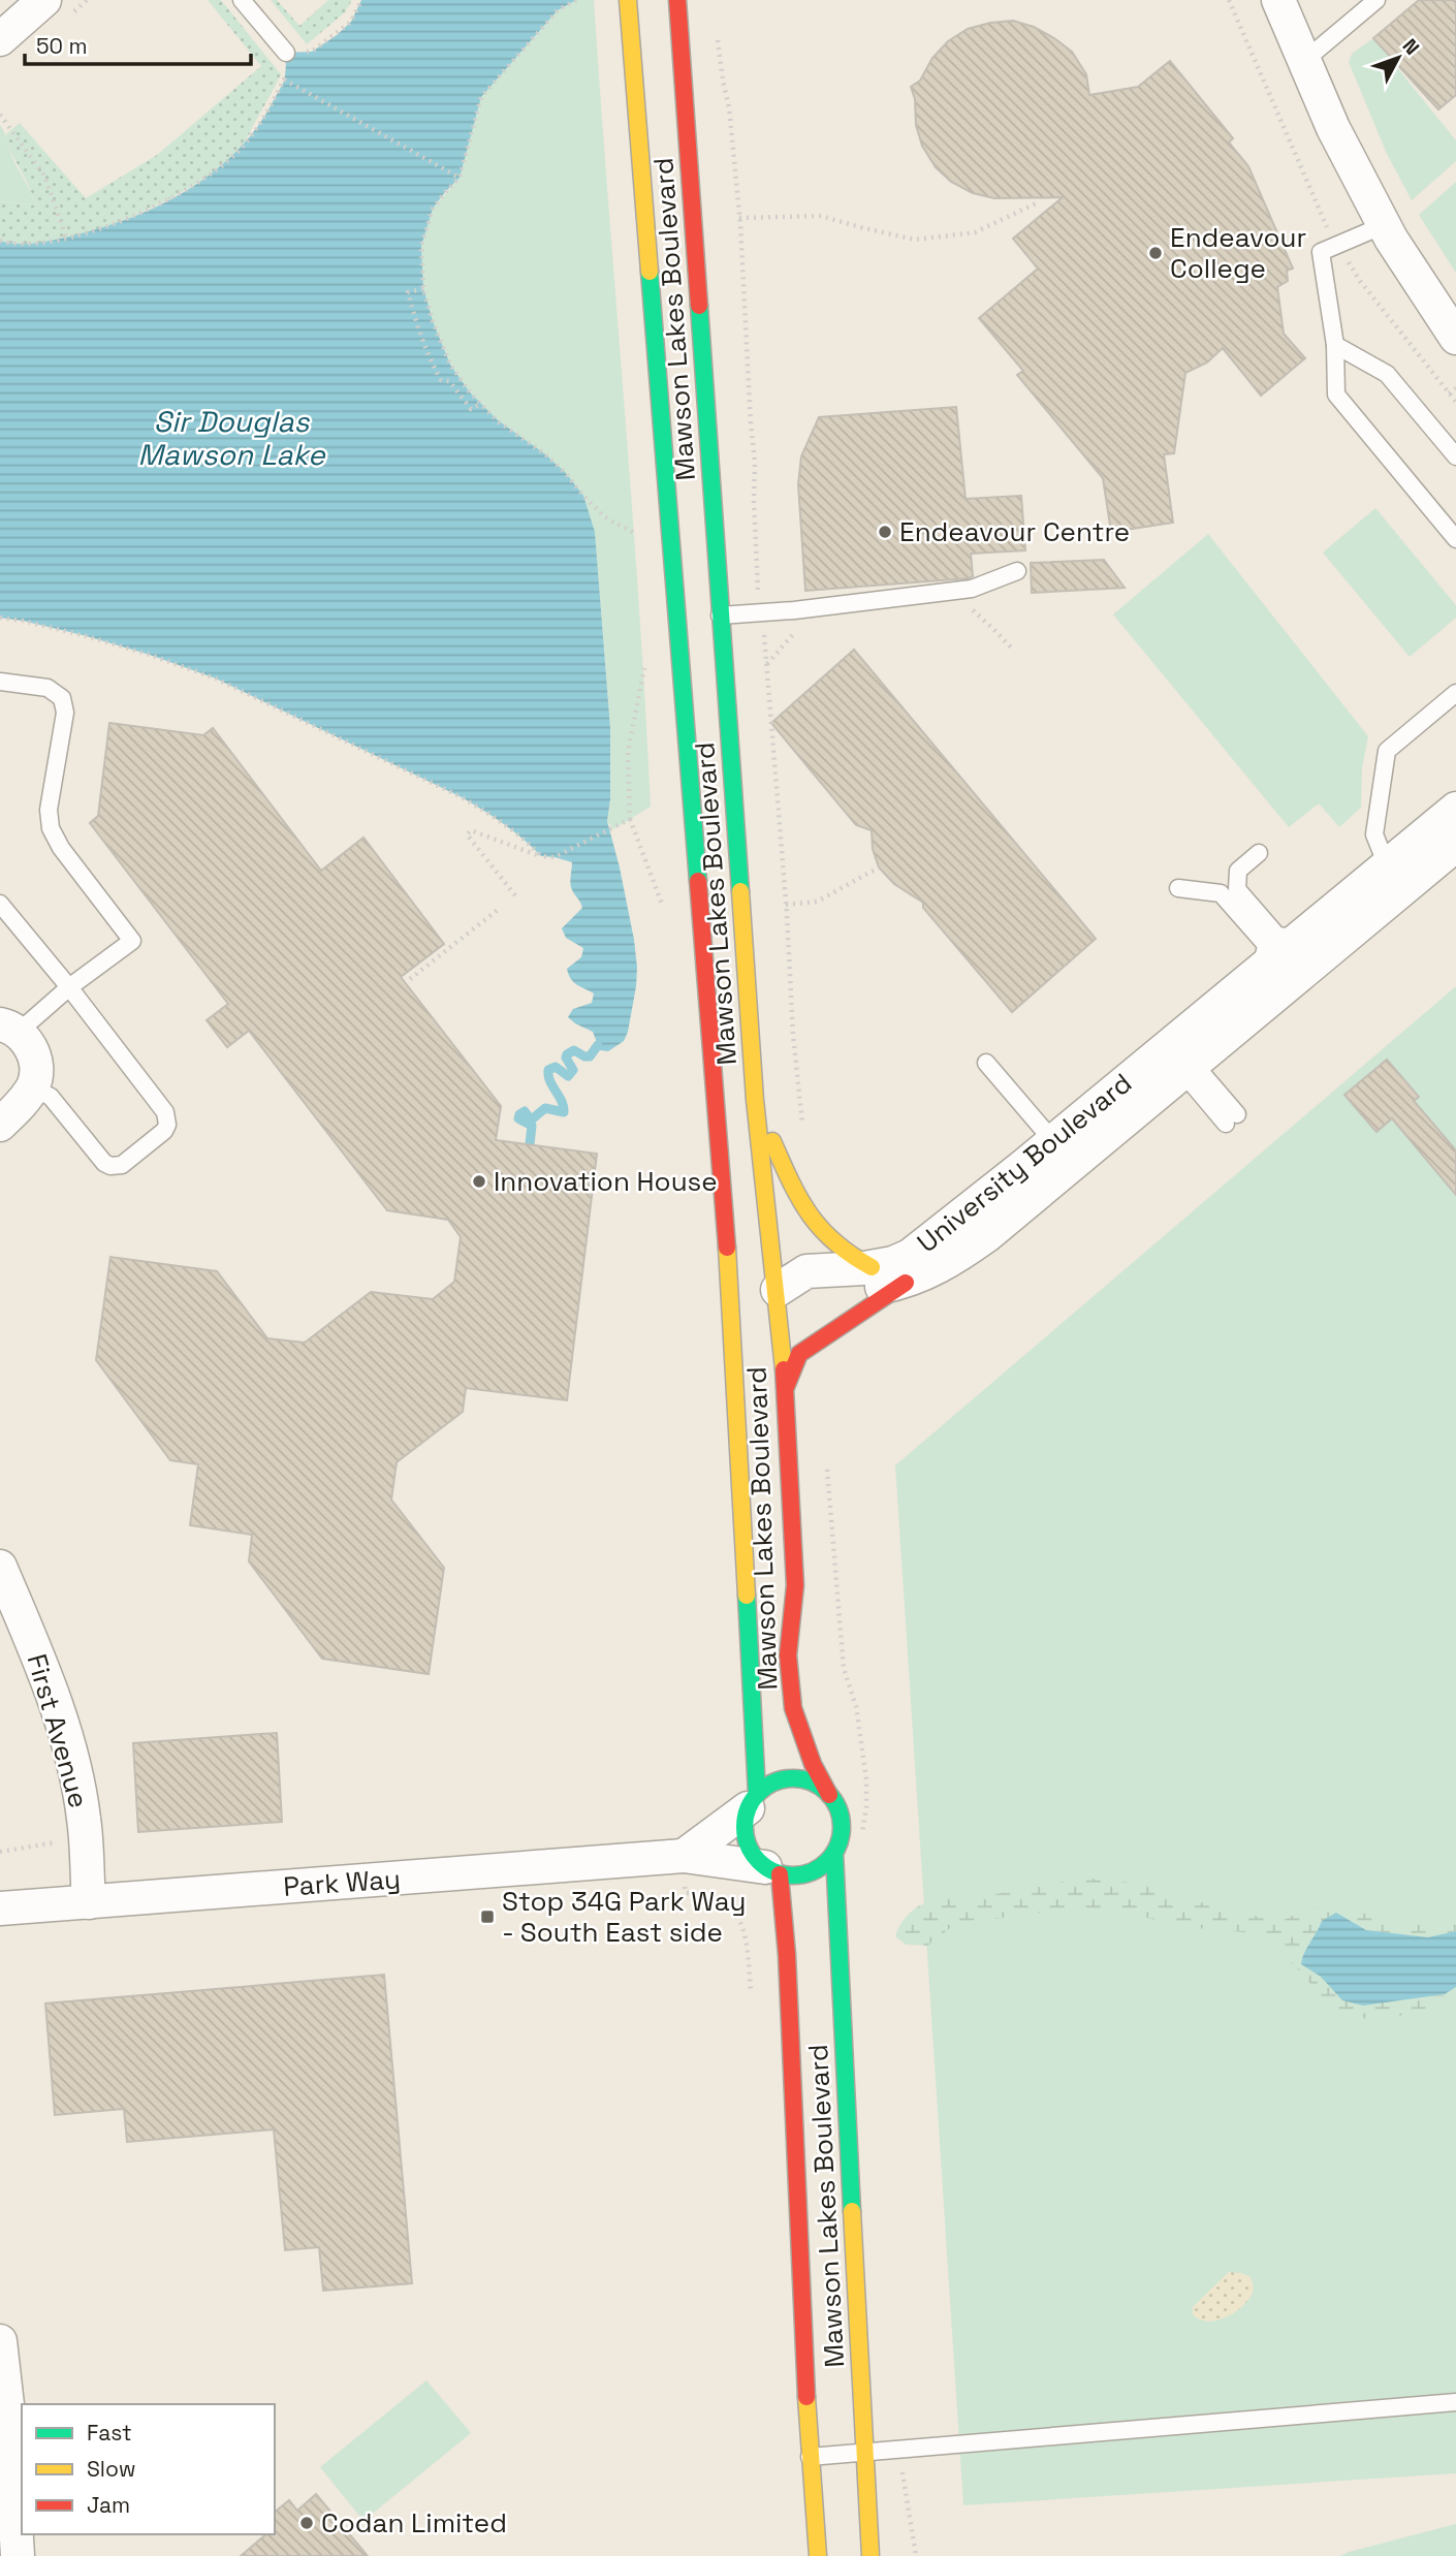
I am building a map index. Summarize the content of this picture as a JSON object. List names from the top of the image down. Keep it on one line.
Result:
{"streets":{"street":["Mawson Lakes Boulevard","University Boulevard","First Avenue","Park Way"]},"crossings":[["Mawson Lakes Boulevard","University Boulevard"],["Mawson Lakes Boulevard","Park Way"],["First Avenue","Park Way"]],"water":["Sir Douglas Mawson Lake"],"places":{"other":["Endeavour College","Endeavour Centre","Innovation House","Codan Limited"],"transit":["Stop 34G Park Way - South East side"]},"legend":["Fast","Slow","Jam"],"scale_bar":"50 m","north":"top right"}
